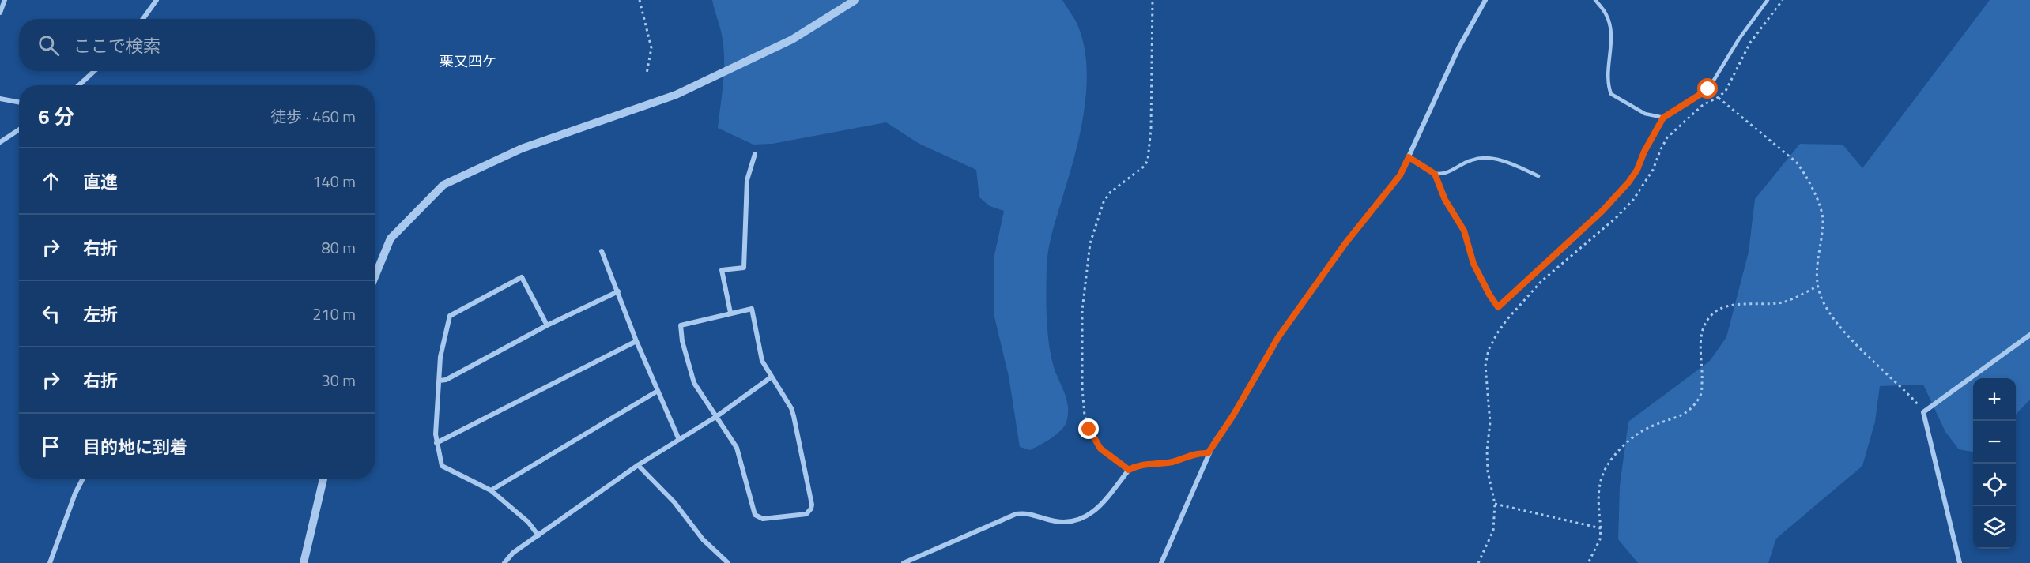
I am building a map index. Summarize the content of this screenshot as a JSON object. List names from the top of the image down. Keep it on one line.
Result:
{"districts":["栗又四ケ"],"page":{"search":"ここで検索","heading":["6 分","徒歩 · 460 m"],"list":[["直進","140 m"],["右折","80 m"],["左折","210 m"],["右折","30 m"],"目的地に到着"],"map_buttons":["+","−"]}}
